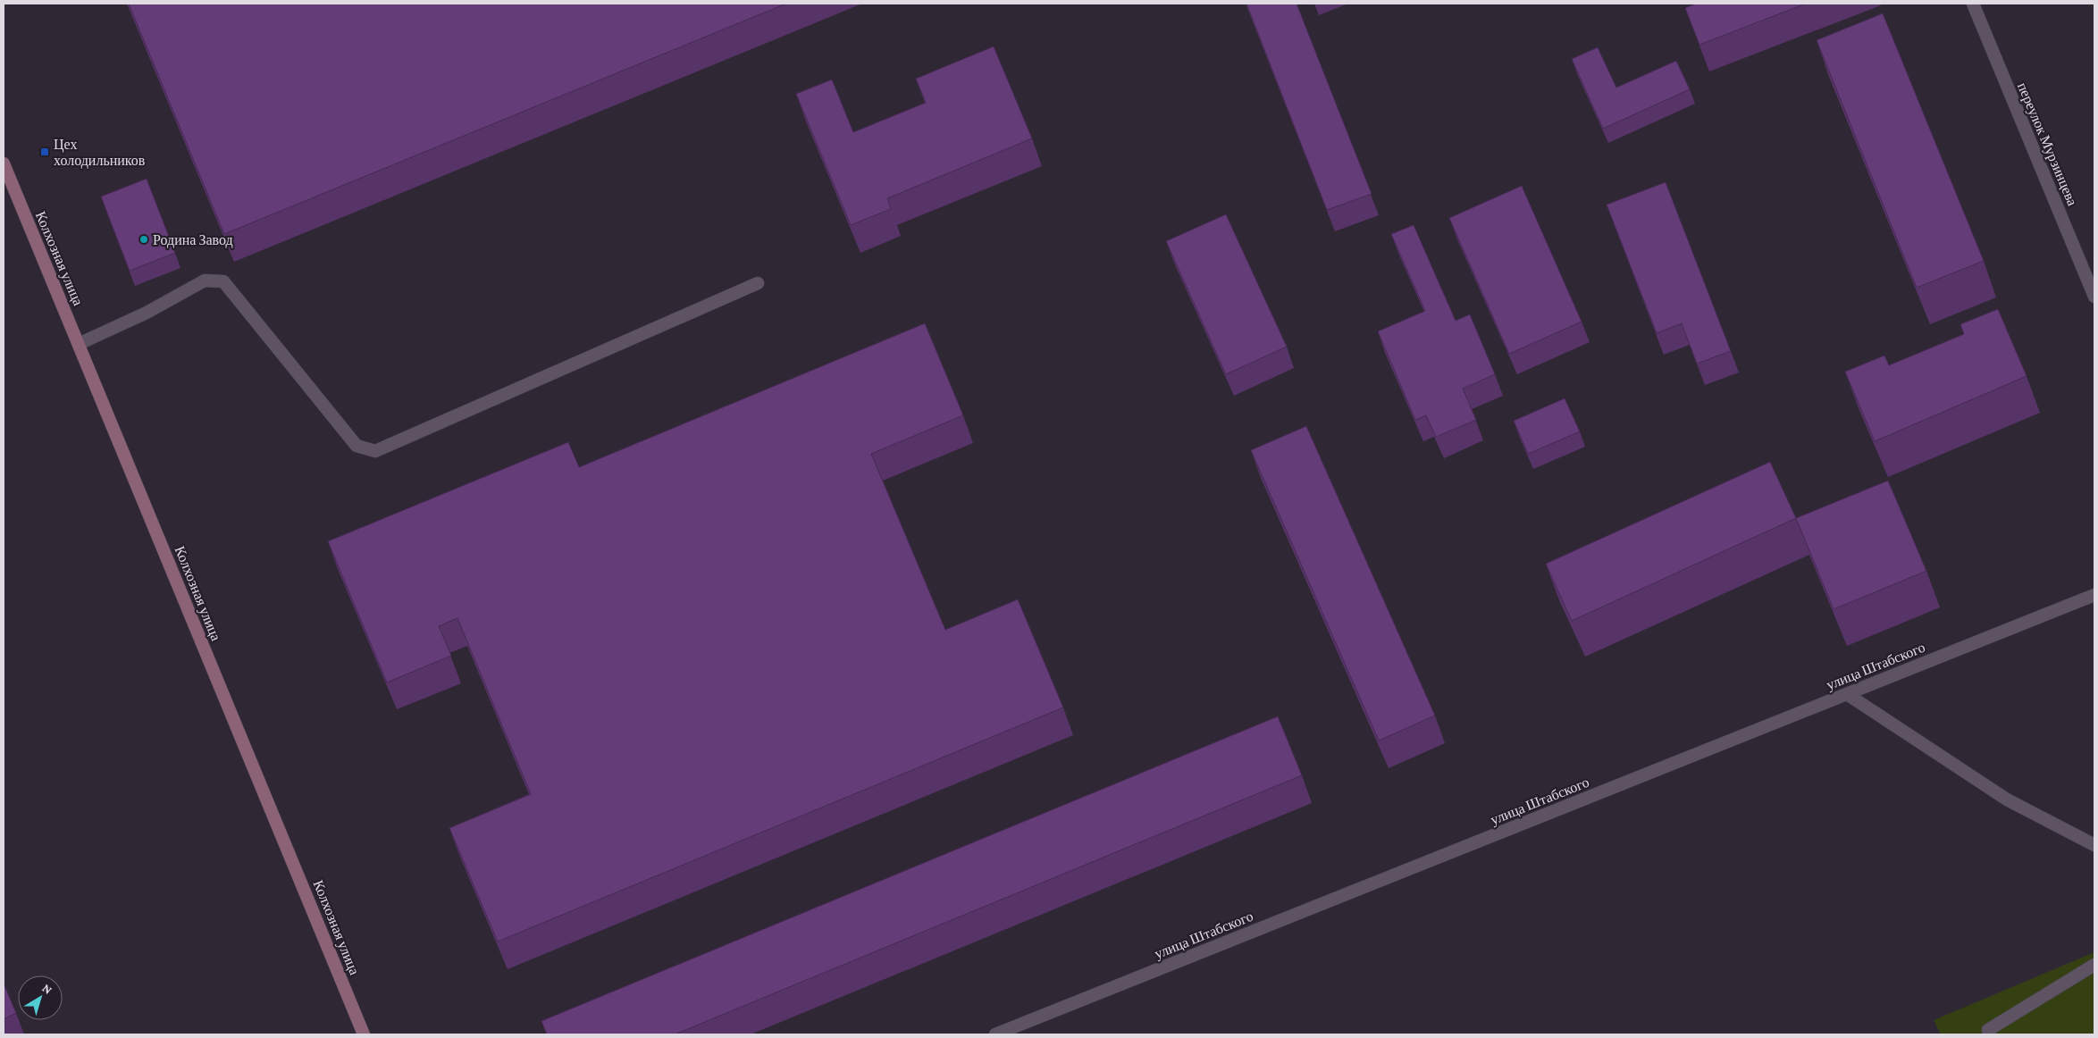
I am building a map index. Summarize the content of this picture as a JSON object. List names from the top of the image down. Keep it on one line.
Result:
{"streets":{"main road":["Колхозная улица"],"street":["переулок Мурзинцева","улица Штабского"]},"places":{"transit":["Цех холодильников"],"other":["Родина Завод"]},"north":"top right"}
